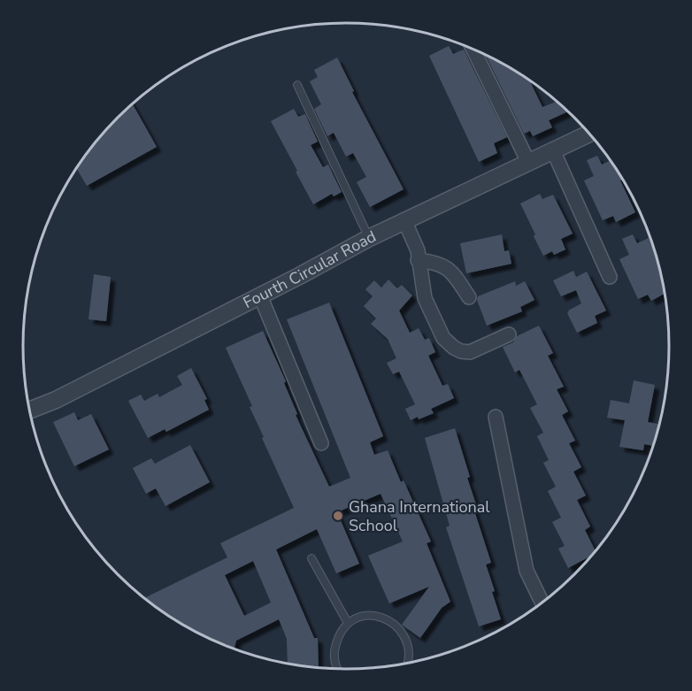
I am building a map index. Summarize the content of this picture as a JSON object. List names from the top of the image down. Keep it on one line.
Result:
{"streets":{"street":["Fourth Circular Road"]},"places":["Ghana International School"]}
